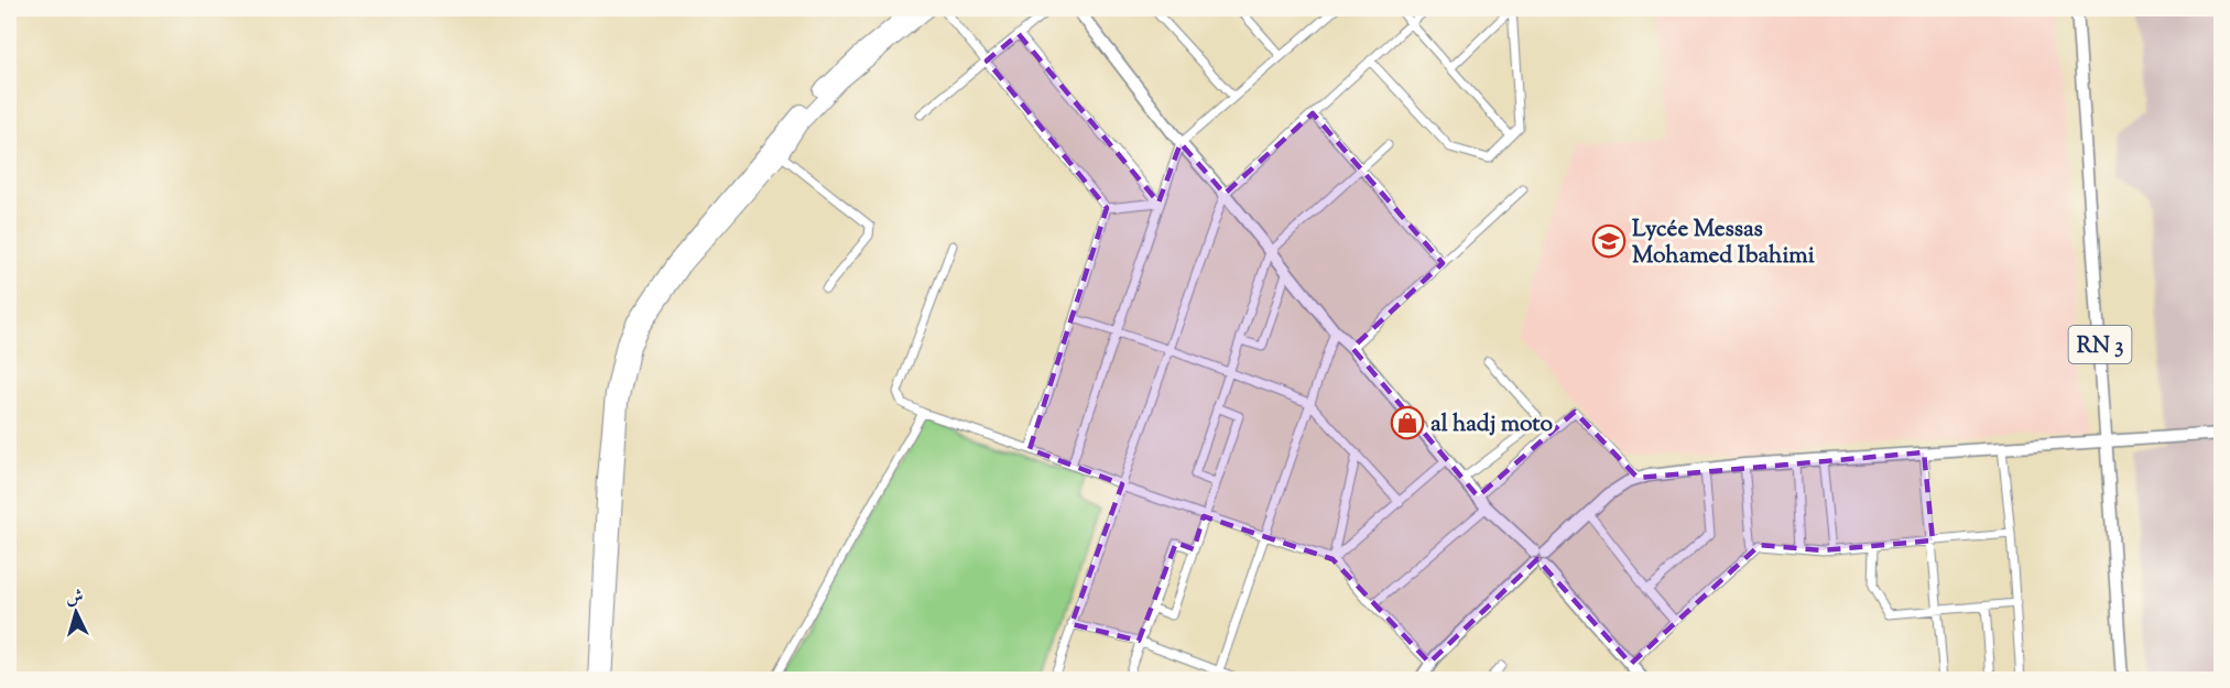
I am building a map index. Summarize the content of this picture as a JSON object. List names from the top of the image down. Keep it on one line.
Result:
{"streets":{"street":["RN 3"]},"places":{"school or university":["Lycée Messas Mohamed Ibahimi"],"shop":["al hadj moto"]},"north":"top"}
